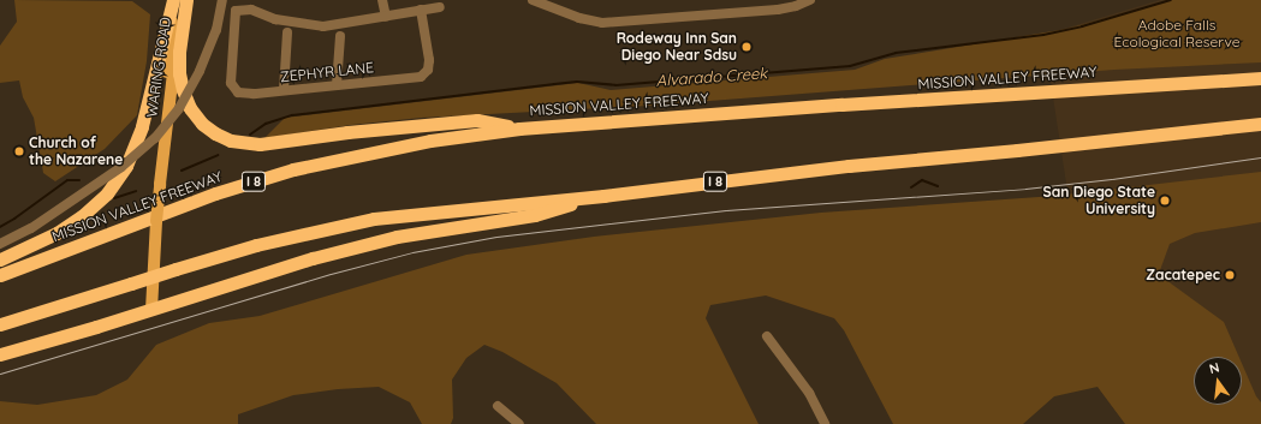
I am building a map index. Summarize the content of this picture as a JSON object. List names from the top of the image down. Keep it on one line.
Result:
{"streets":{"highway":["MISSION VALLEY FREEWAY","I 8"],"main road":["WARING ROAD"],"street":["ZEPHYR LANE"]},"water":["Alvarado Creek"],"parks":["Adobe Falls Ecological Reserve"],"places":["Rodeway Inn San Diego Near Sdsu","Church of the Nazarene","San Diego State University","Zacatepec"],"north":"top"}
